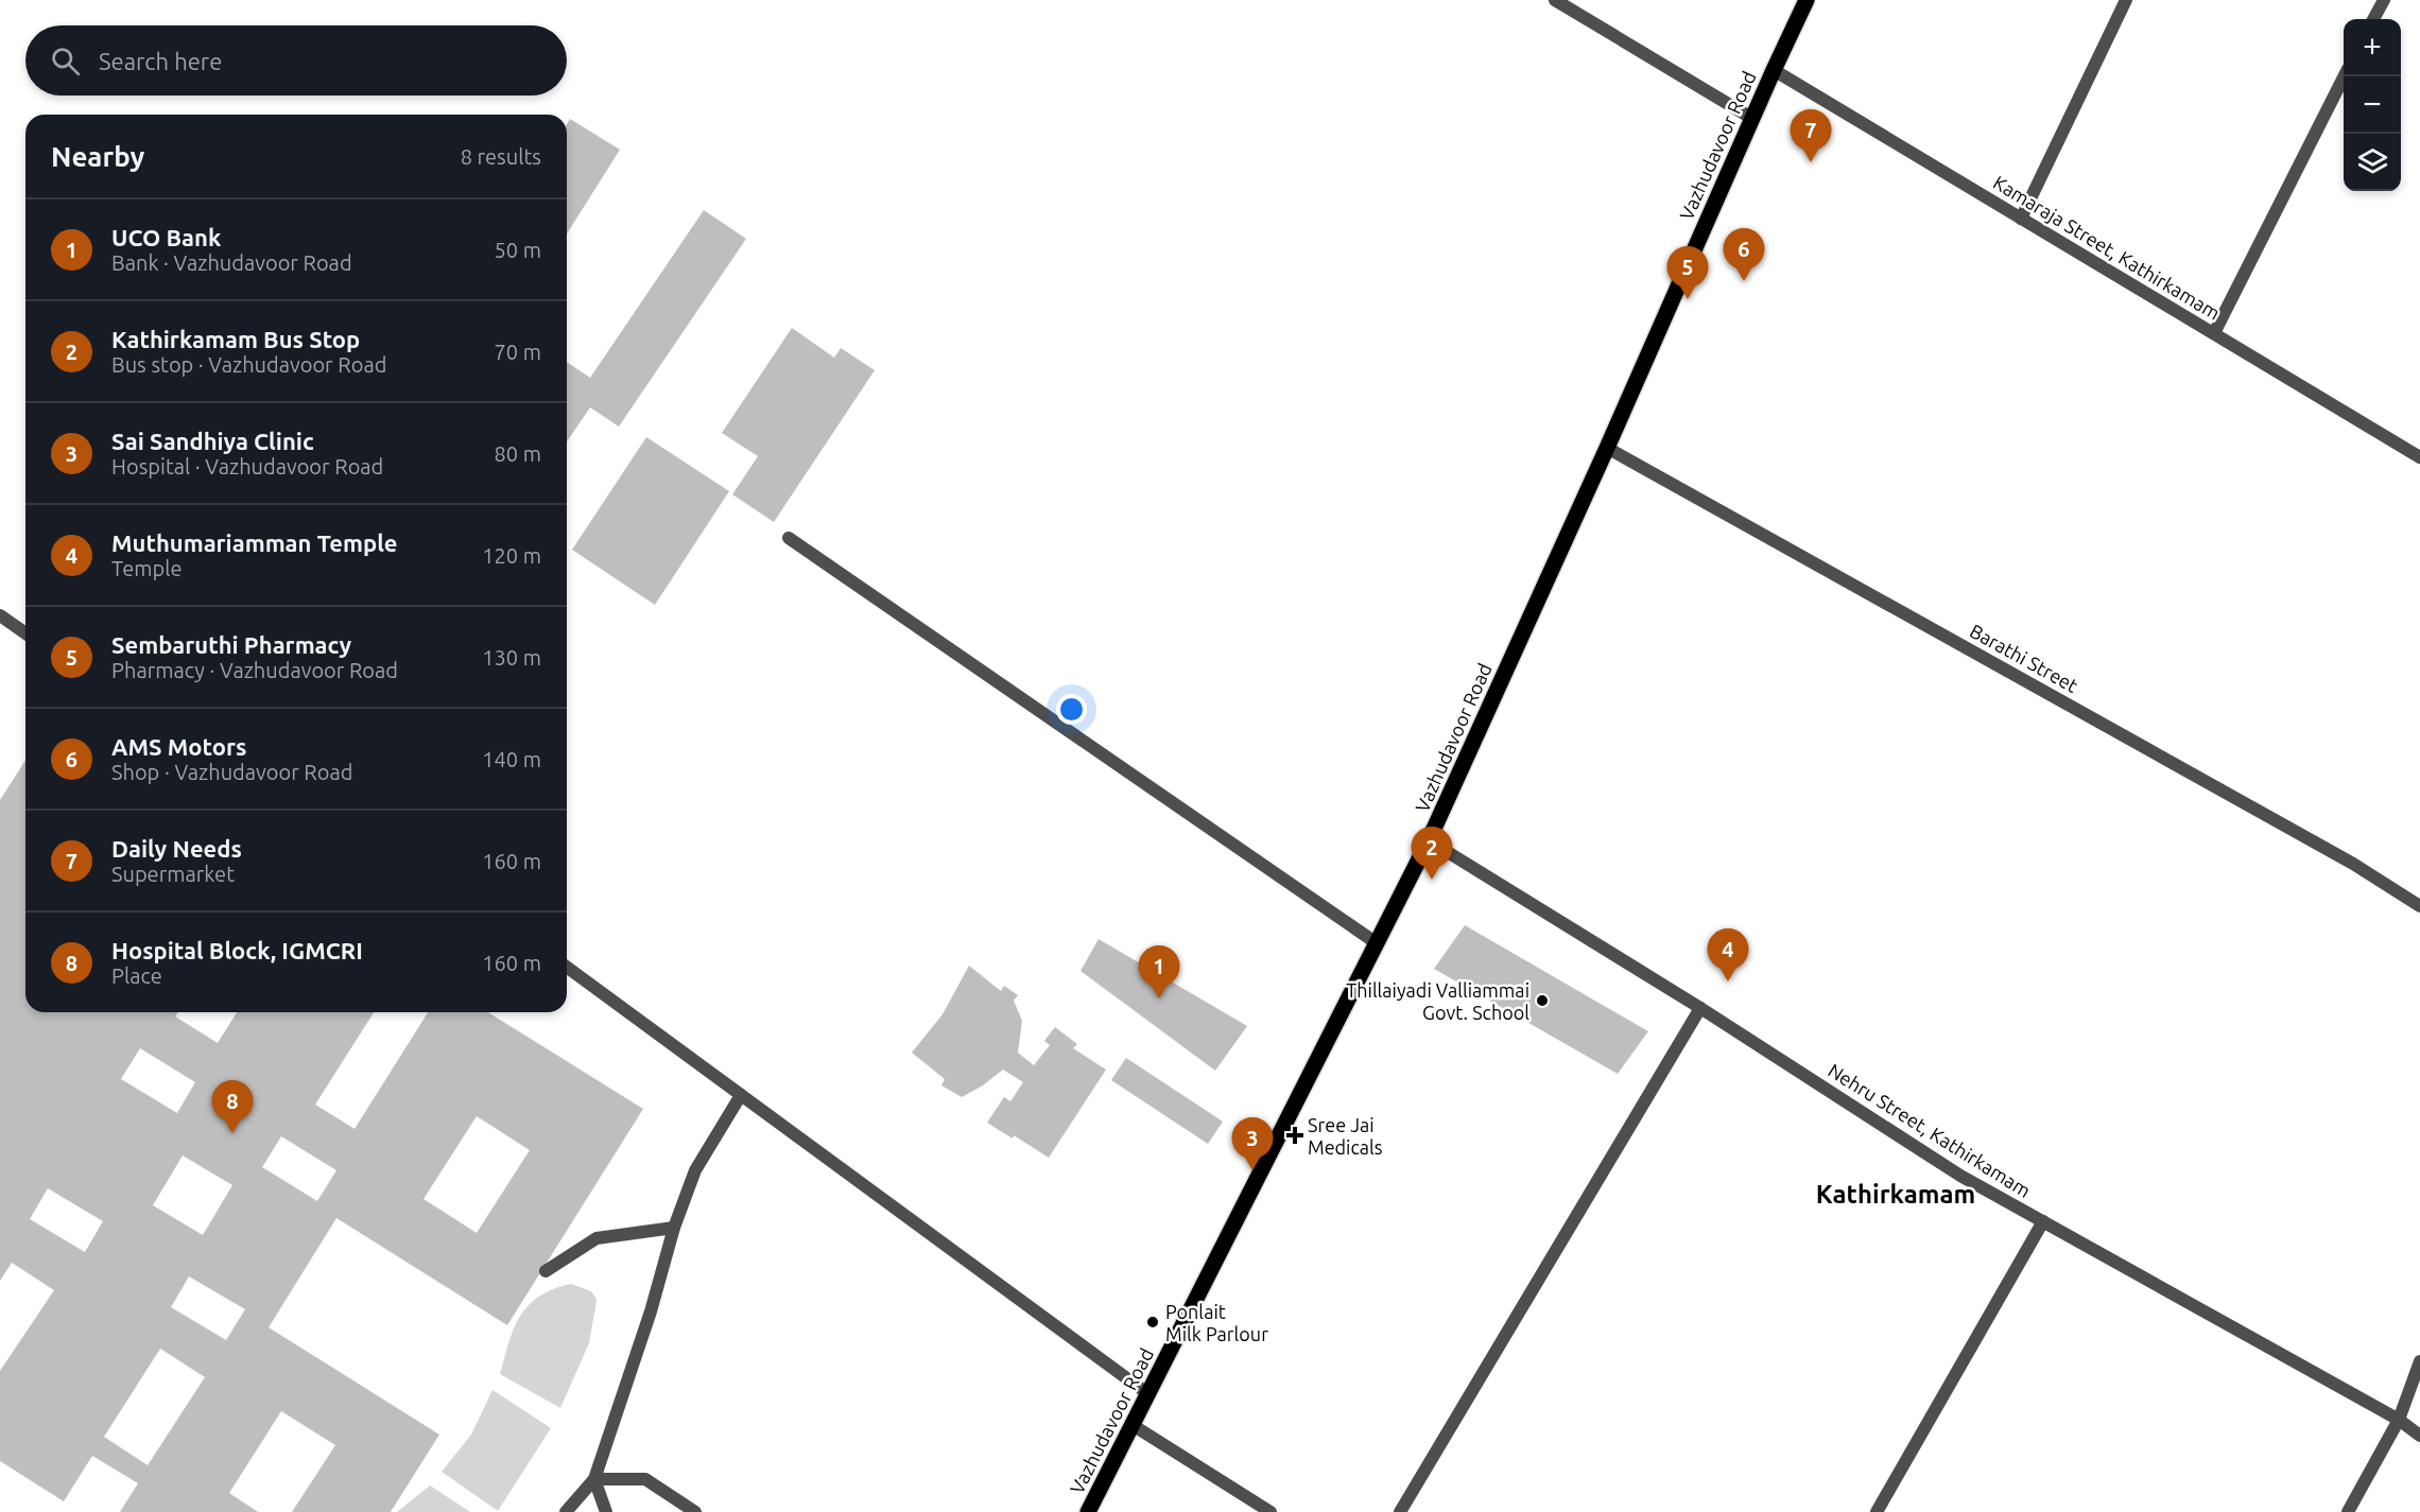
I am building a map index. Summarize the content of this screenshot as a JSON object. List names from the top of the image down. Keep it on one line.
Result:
{"streets":{"main road":["Vazhudavoor Road"],"street":["Kamaraja Street, Kathirkamam","Barathi Street","Nehru Street, Kathirkamam"]},"crossings":[["Vazhudavoor Road","Kamaraja Street, Kathirkamam"],["Vazhudavoor Road","Barathi Street"],["Vazhudavoor Road","Nehru Street, Kathirkamam"]],"districts":["Kathirkamam"],"places":{"other":["Thillaiyadi Valliammai Govt. School","Ponlait Milk Parlour"],"health":["Sree Jai Medicals"]},"page":{"map_buttons":["+","−"],"search":"Search here","pins":["7","6","5","2","4","1","8","3"],"heading":["Nearby","8 results"],"list":[{"mark":"1","name":"UCO Bank","note":"Bank · Vazhudavoor Road","value":"50 m"},{"mark":"2","name":"Kathirkamam Bus Stop","note":"Bus stop · Vazhudavoor Road","value":"70 m"},{"mark":"3","name":"Sai Sandhiya Clinic","note":"Hospital · Vazhudavoor Road","value":"80 m"},{"mark":"4","name":"Muthumariamman Temple","note":"Temple","value":"120 m"},{"mark":"5","name":"Sembaruthi Pharmacy","note":"Pharmacy · Vazhudavoor Road","value":"130 m"},{"mark":"6","name":"AMS Motors","note":"Shop · Vazhudavoor Road","value":"140 m"},{"mark":"7","name":"Daily Needs","note":"Supermarket","value":"160 m"},{"mark":"8","name":"Hospital Block, IGMCRI","note":"Place","value":"160 m"}]}}
